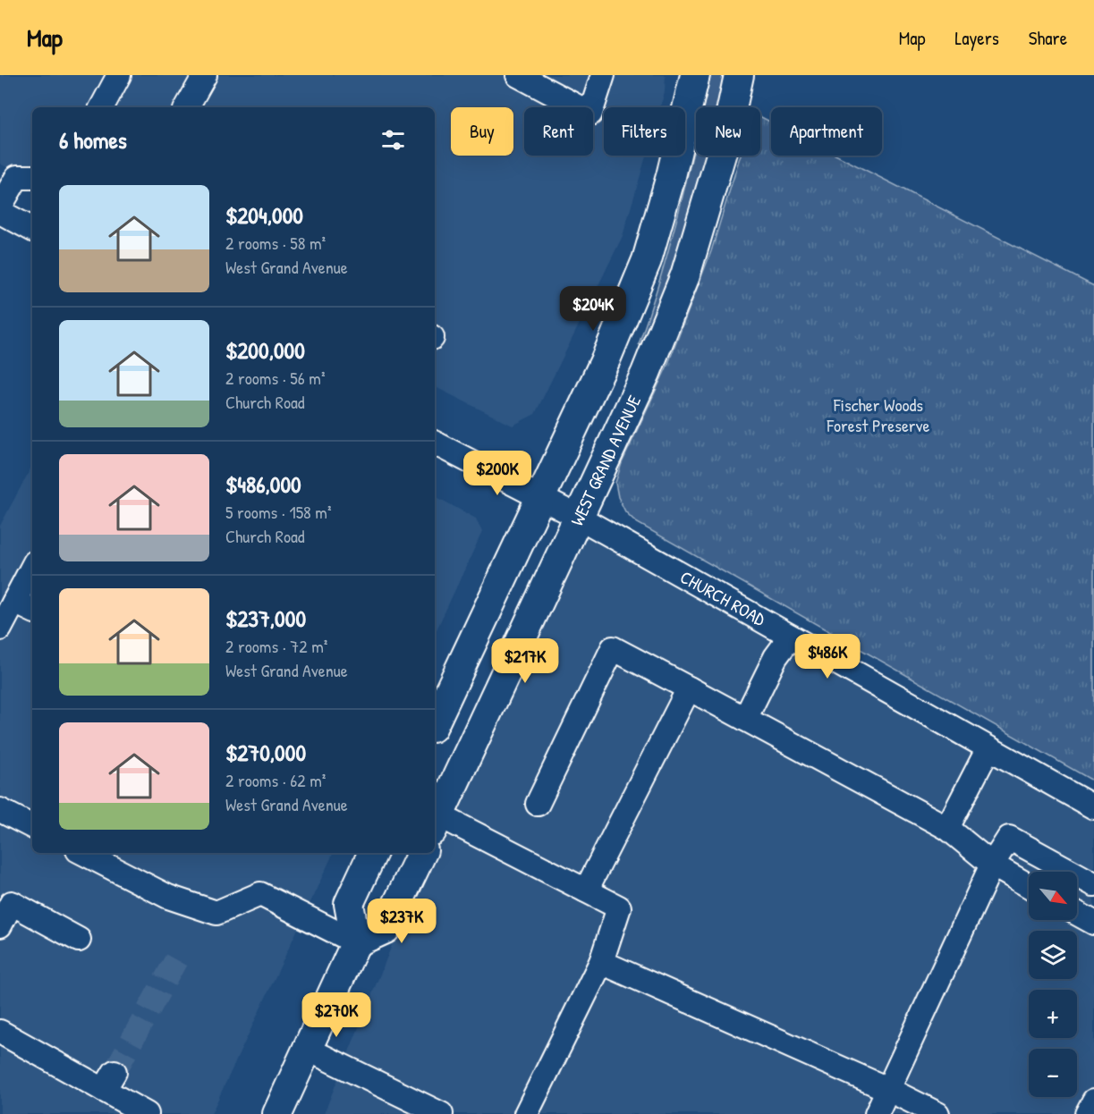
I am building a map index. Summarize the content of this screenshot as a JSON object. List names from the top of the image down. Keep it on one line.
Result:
{"streets":{"main road":["WEST GRAND AVENUE"],"street":["CHURCH ROAD"]},"crossings":[["WEST GRAND AVENUE","CHURCH ROAD"]],"parks":["Fischer Woods Forest Preserve"],"north":"bottom right","page":{"header":"Map","nav":["Map","Layers","Share"],"chip":["Buy","Rent","Filters","New","Apartment"],"heading":"6 homes","list":[{"name":"$204,000","note":"2 rooms · 58 m² · West Grand Avenue"},{"name":"$200,000","note":"2 rooms · 56 m² · Church Road"},{"name":"$486,000","note":"5 rooms · 158 m² · Church Road"},{"name":"$237,000","note":"2 rooms · 72 m² · West Grand Avenue"},{"name":"$270,000","note":"2 rooms · 62 m² · West Grand Avenue"}],"price":["$204K","$200K","$486K","$217K","$237K","$270K"],"map_buttons":["+","−"]}}
